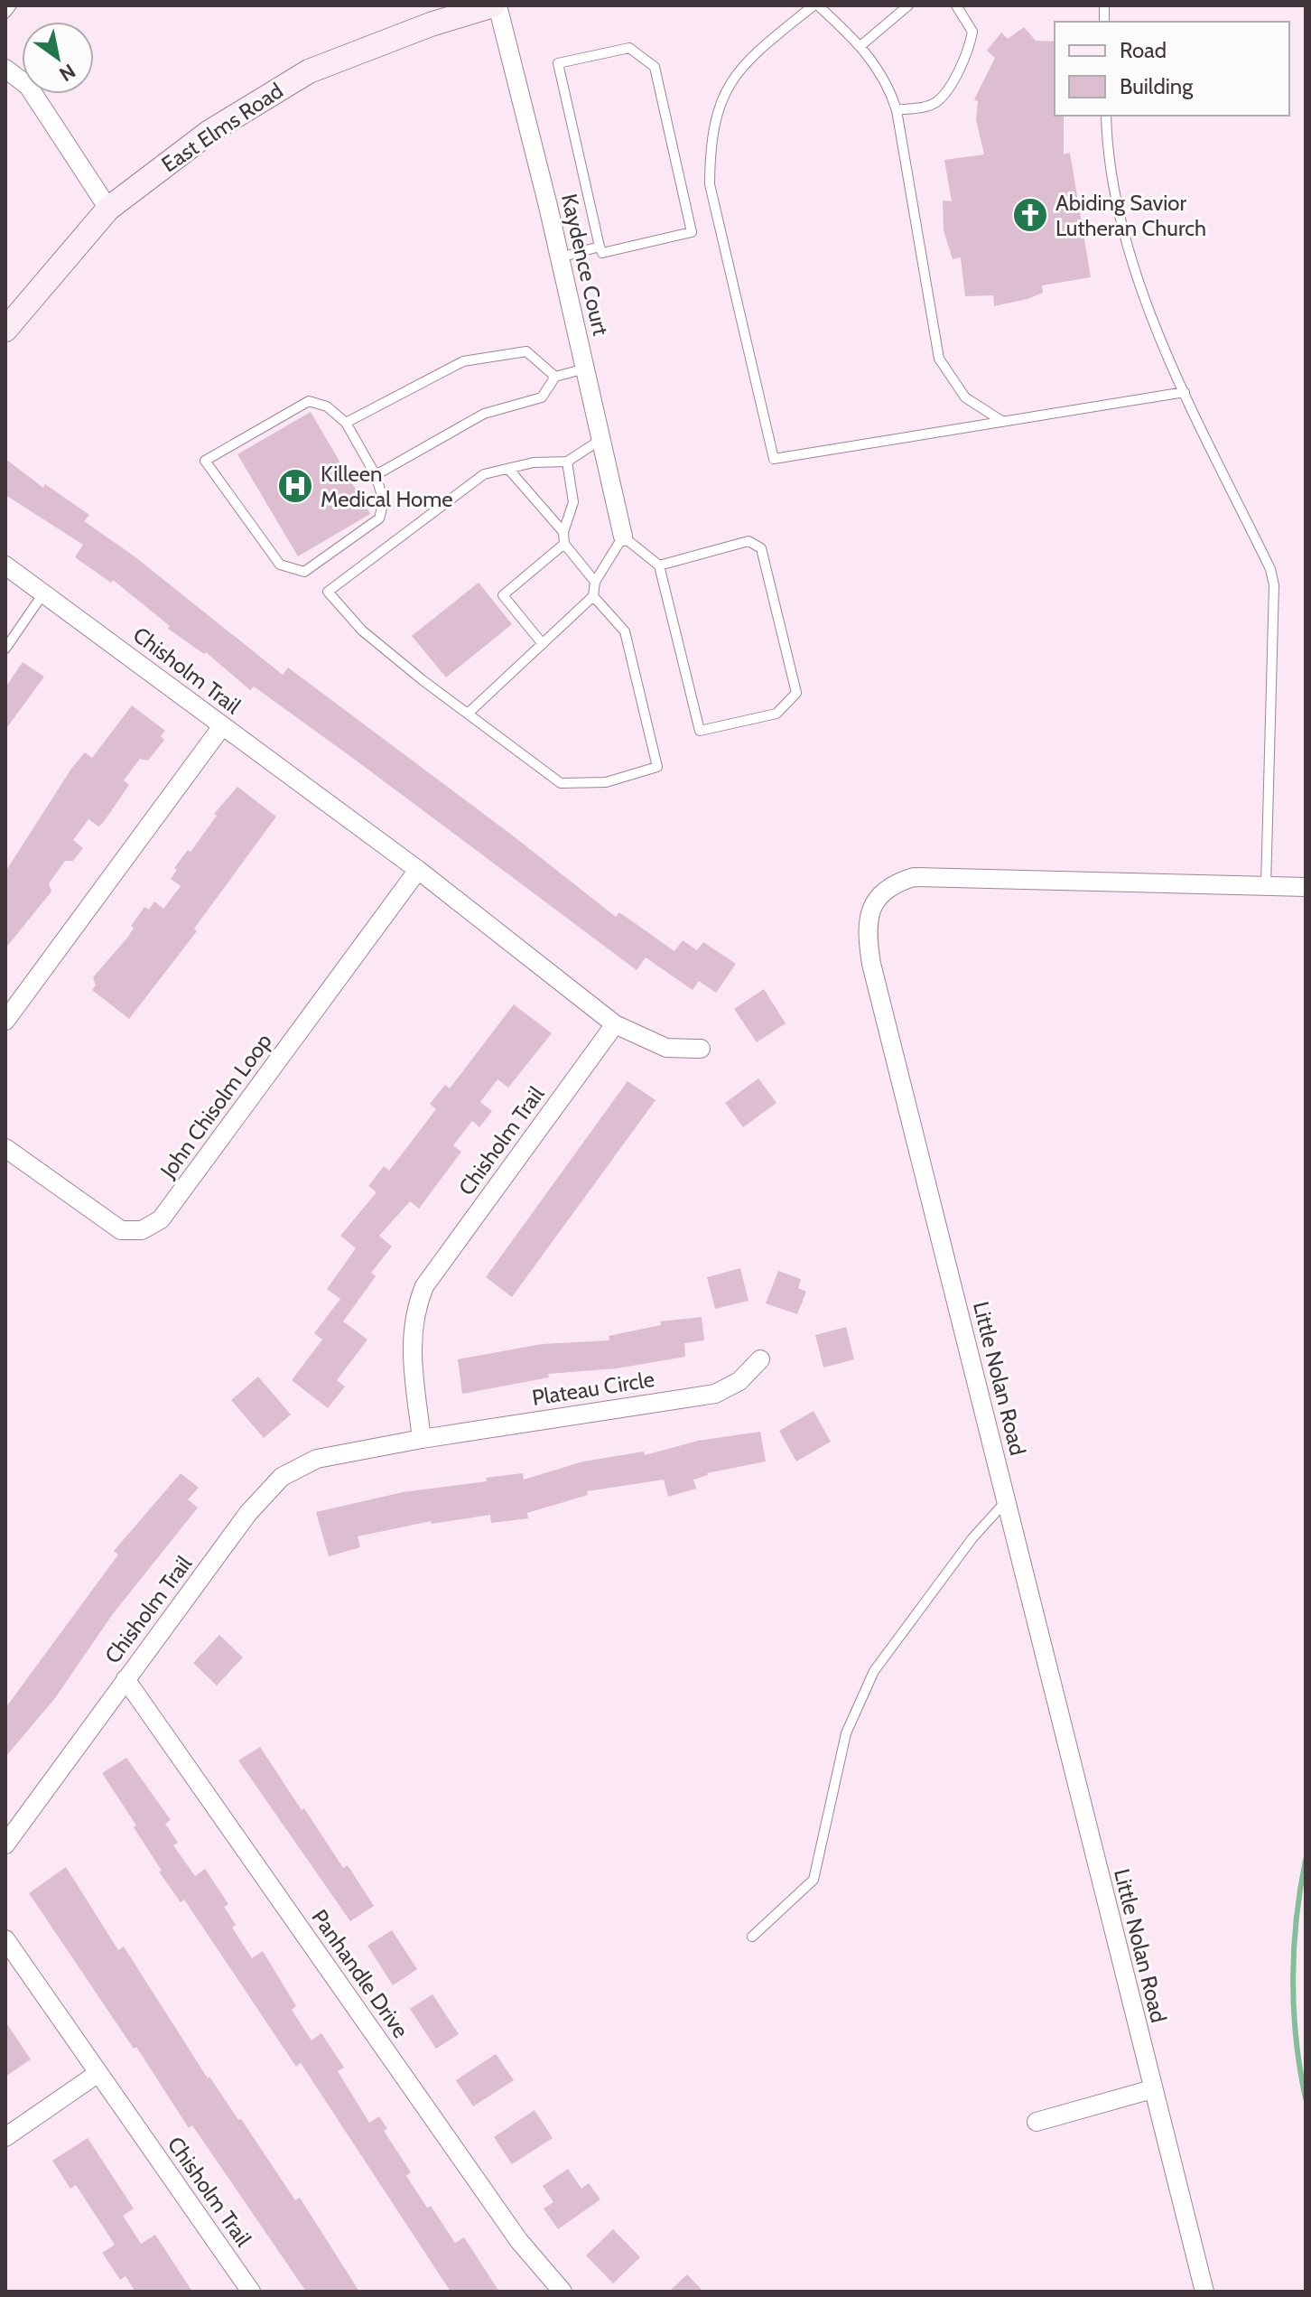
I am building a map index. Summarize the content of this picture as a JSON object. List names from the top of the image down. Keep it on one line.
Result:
{"streets":{"main road":["East Elms Road"],"street":["Kaydence Court","Chisholm Trail","John Chisolm Loop","Little Nolan Road","Plateau Circle","Panhandle Drive"]},"crossings":[["East Elms Road","Kaydence Court"],["Chisholm Trail","John Chisolm Loop"],["Chisholm Trail","Plateau Circle"],["Chisholm Trail","Panhandle Drive"]],"places":{"church":["Abiding Savior Lutheran Church"],"hospital":["Killeen Medical Home"]},"legend":["Road","Building"],"north":"bottom right"}
